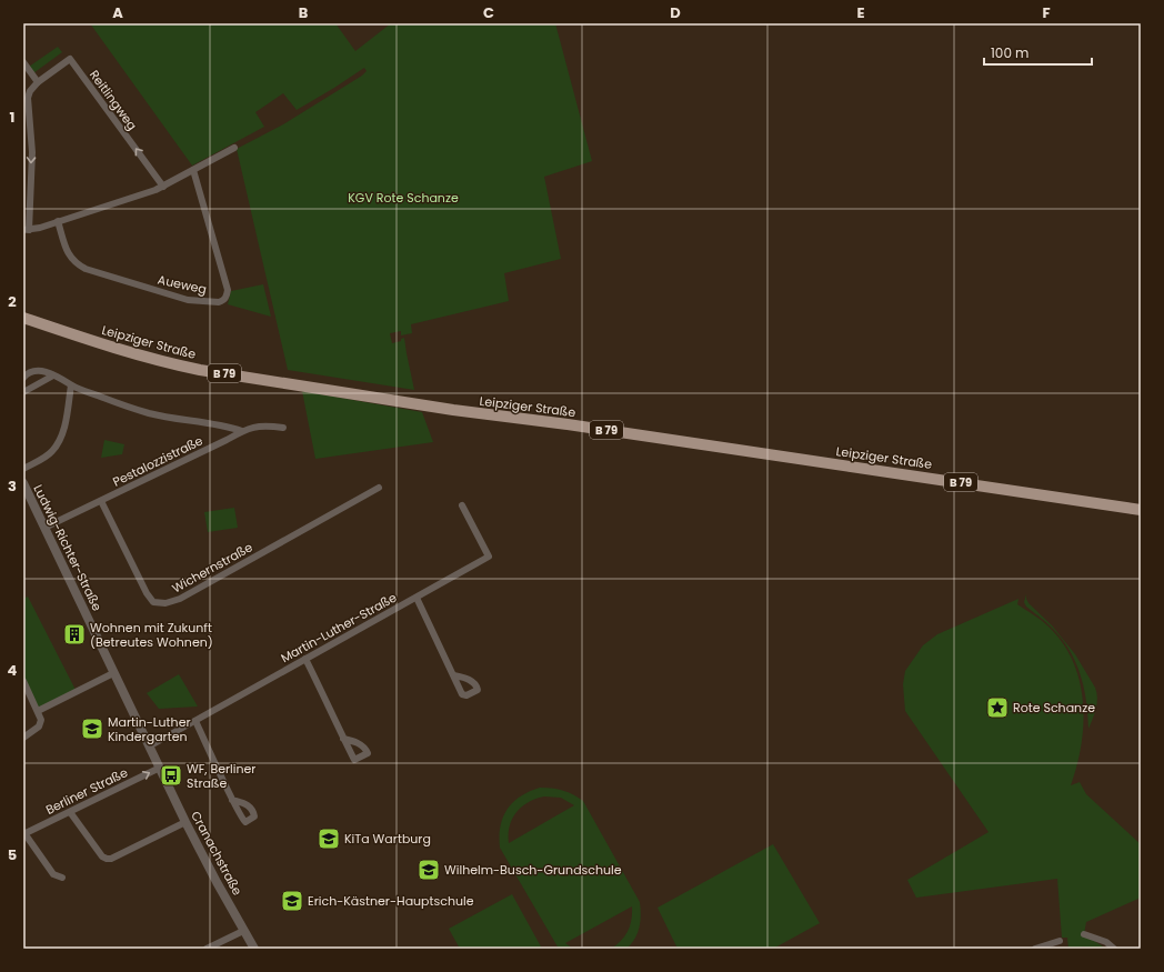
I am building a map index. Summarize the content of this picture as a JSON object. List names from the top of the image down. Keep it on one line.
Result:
{"streets":{"main road":["Leipziger Straße","B 79"],"street":["Reitlingweg","Aueweg","Pestalozzistraße","Ludwig-Richter-Straße","Wichernstraße","Martin-Luther-Straße","Berliner Straße","Cranachstraße"]},"crossings":[["Pestalozzistraße","Ludwig-Richter-Straße"],["Pestalozzistraße","Wichernstraße"],["Ludwig-Richter-Straße","Martin-Luther-Straße"],["Ludwig-Richter-Straße","Berliner Straße"],["Ludwig-Richter-Straße","Cranachstraße"],["Berliner Straße","Cranachstraße"]],"one_way":["Reitlingweg","Berliner Straße"],"parks":["KGV Rote Schanze"],"places":{"building":["Wohnen mit Zukunft (Betreutes Wohnen)"],"place":["Rote Schanze"],"school or university":["Martin-Luther Kindergarten","KiTa Wartburg","Wilhelm-Busch-Grundschule","Erich-Kästner-Hauptschule"],"bus stop":["WF, Berliner Straße"]},"scale_bar":"100 m","grid":{"columns":["A","B","C","D","E","F"],"rows":["1","2","3","4","5"]}}
